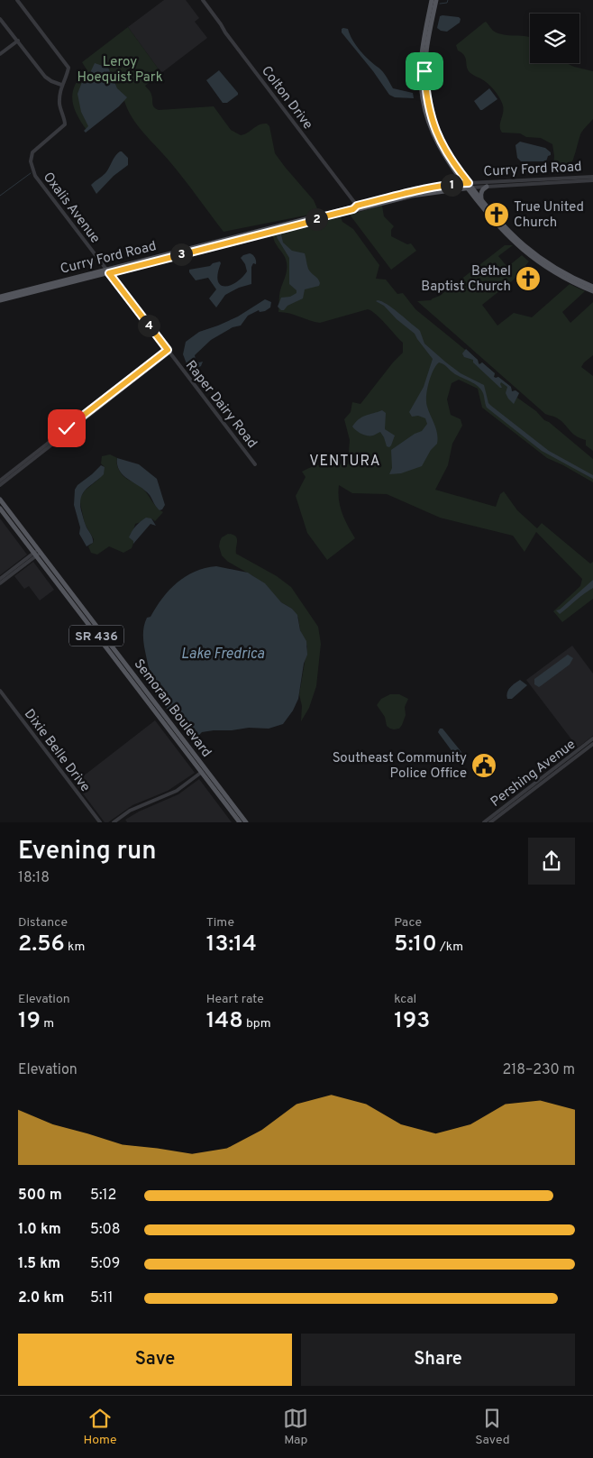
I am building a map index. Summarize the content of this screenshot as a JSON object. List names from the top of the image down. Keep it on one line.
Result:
{"streets":{"main road":["Curry Ford Road","SR 436","Semoran Boulevard"],"street":["Colton Drive","Oxalis Avenue","Raper Dairy Road","Dixie Belle Drive","Pershing Avenue"]},"crossings":[["Colton Drive","Curry Ford Road"],["Curry Ford Road","Oxalis Avenue"],["Curry Ford Road","Raper Dairy Road"],["Oxalis Avenue","Raper Dairy Road"]],"districts":["VENTURA"],"water":["Lake Fredrica"],"parks":["Leroy Hoequist Park"],"places":{"church":["True United Church","Bethel Baptist Church"],"public building":["Southeast Community Police Office"]},"page":{"pins":["1","2","3","4"],"heading":["Evening run","18:18"],"stats":[["Distance","2.56 km"],["Time","13:14"],["Pace","5:10 /km"],["Elevation","19 m"],["Heart rate","148 bpm"],["kcal","193"]],"chart":["Elevation","218–230 m"],"list":[{"name":"500 m","note":"5:12"},{"name":"1.0 km","note":"5:08"},{"name":"1.5 km","note":"5:09"},{"name":"2.0 km","note":"5:11"}],"buttons":["Save","Share"],"tabs":["Home","Map","Saved"]}}
